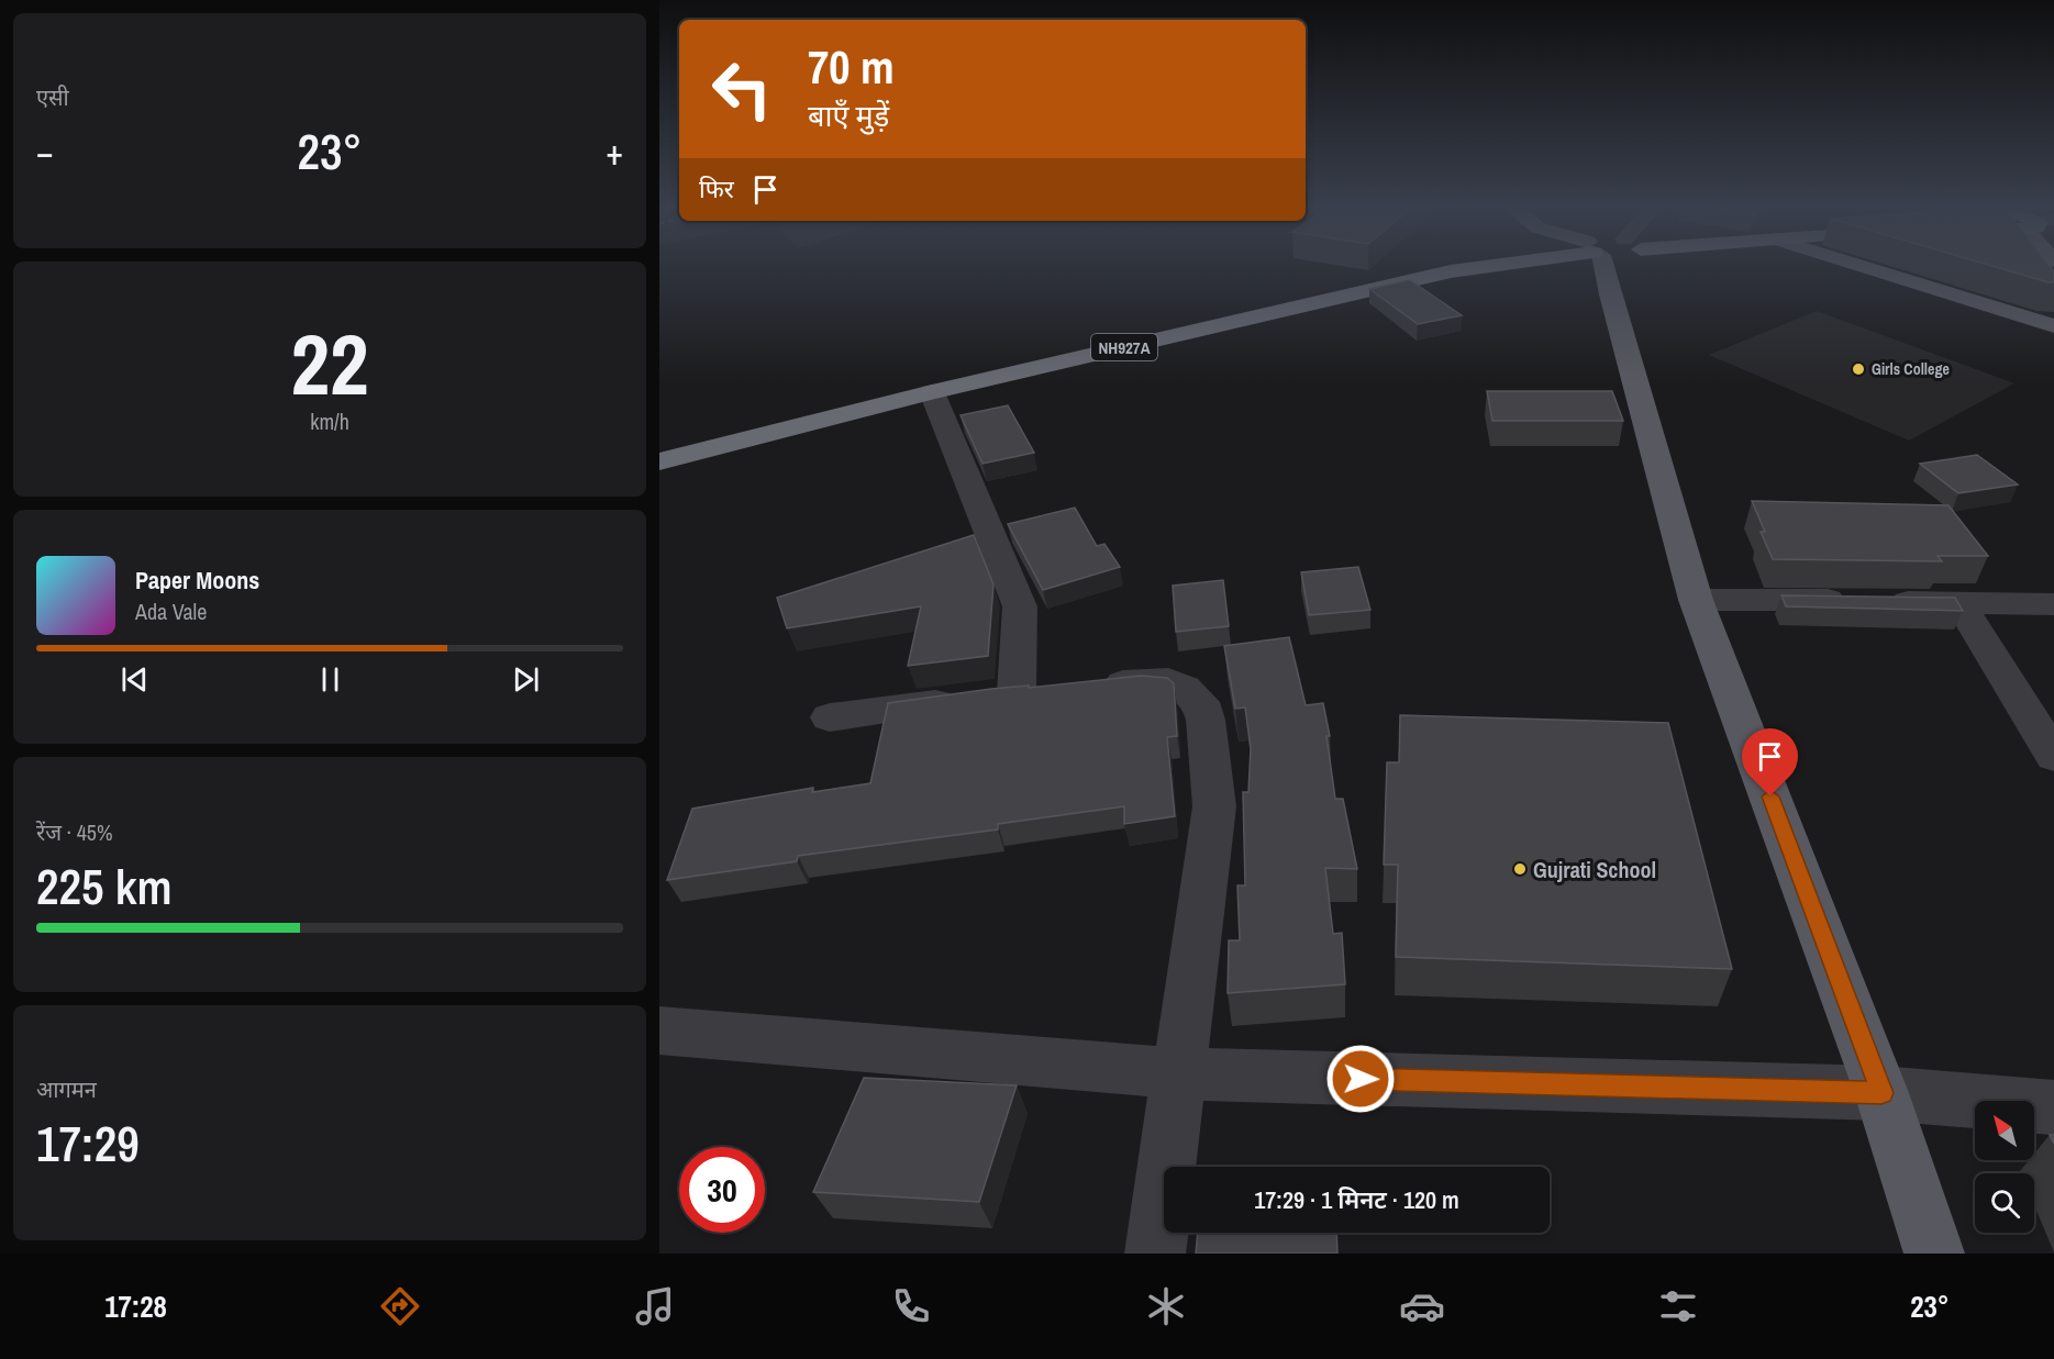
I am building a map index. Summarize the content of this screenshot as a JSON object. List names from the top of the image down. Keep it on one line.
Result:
{"streets":{"highway":["NH927A"]},"places":["Girls College","Gujrati School"],"north":"top left","page":{"tile":["एसी",["22","km/h"],["रेंज · 45%","225 km"],["आगमन","17:29"]],"turn":["70 m","बाएँ मुड़ें"],"heat":["−","23°","+"],"then":"फिर","song":["Paper Moons","Ada Vale"],"limit":"30","trip":"17:29 · 1 मिनट · 120 m","tabs":["17:28","23°"]}}
